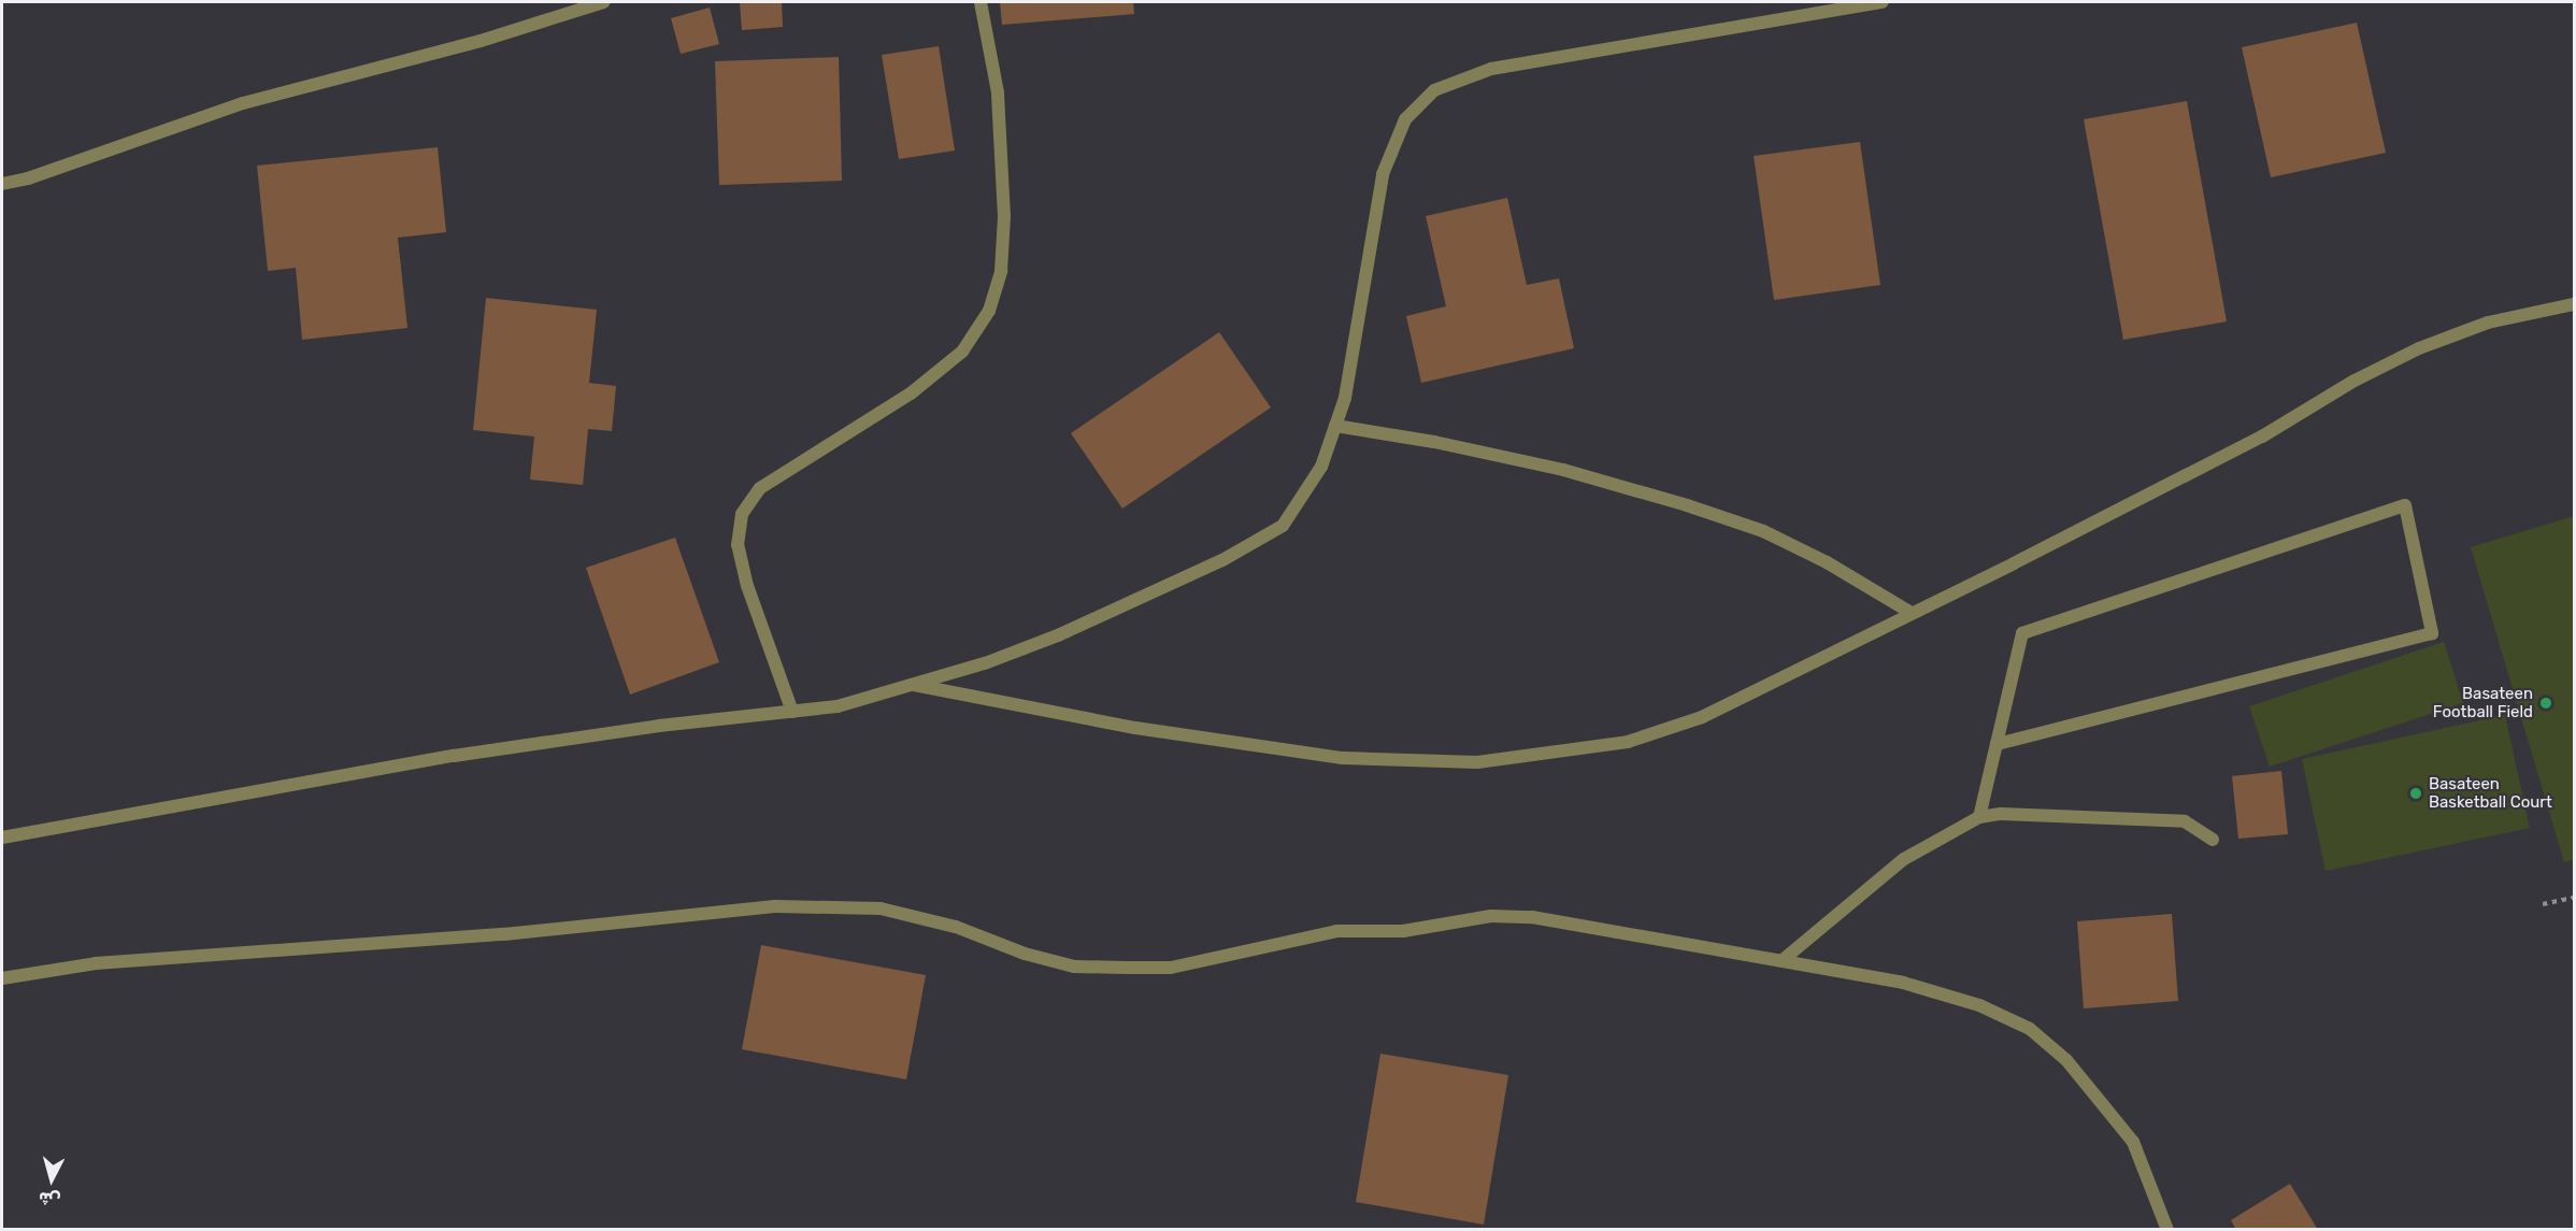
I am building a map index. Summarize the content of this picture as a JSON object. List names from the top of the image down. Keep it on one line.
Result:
{"places":["Basateen Football Field","Basateen Basketball Court"],"north":"bottom"}
